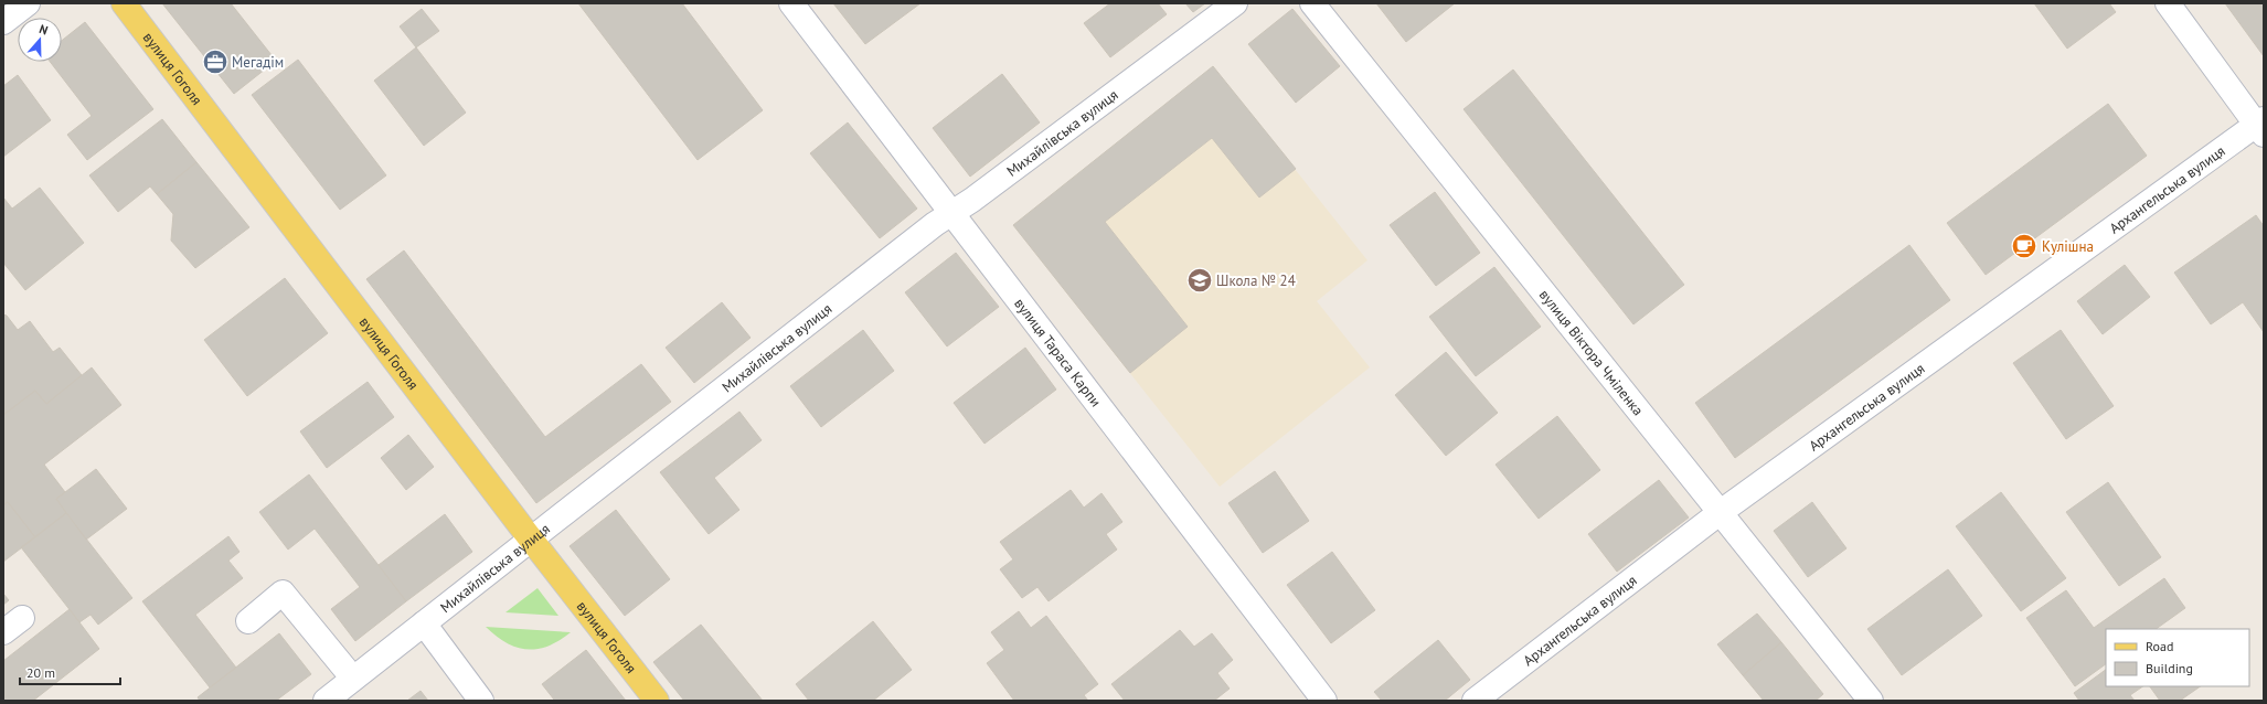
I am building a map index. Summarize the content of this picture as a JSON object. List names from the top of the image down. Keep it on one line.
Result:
{"streets":{"main road":["вулиця Гоголя"],"street":["Михайлівська вулиця","Архангельська вулиця","вулиця Тараса Карпи","вулиця Віктора Чміленка"]},"crossings":[["вулиця Гоголя","Михайлівська вулиця"],["Михайлівська вулиця","вулиця Тараса Карпи"],["Архангельська вулиця","вулиця Віктора Чміленка"]],"places":{"office":["Мегадім"],"cafe":["Кулішна"],"school or university":["Школа № 24"]},"legend":["Road","Building"],"scale_bar":"20 m","north":"top"}
